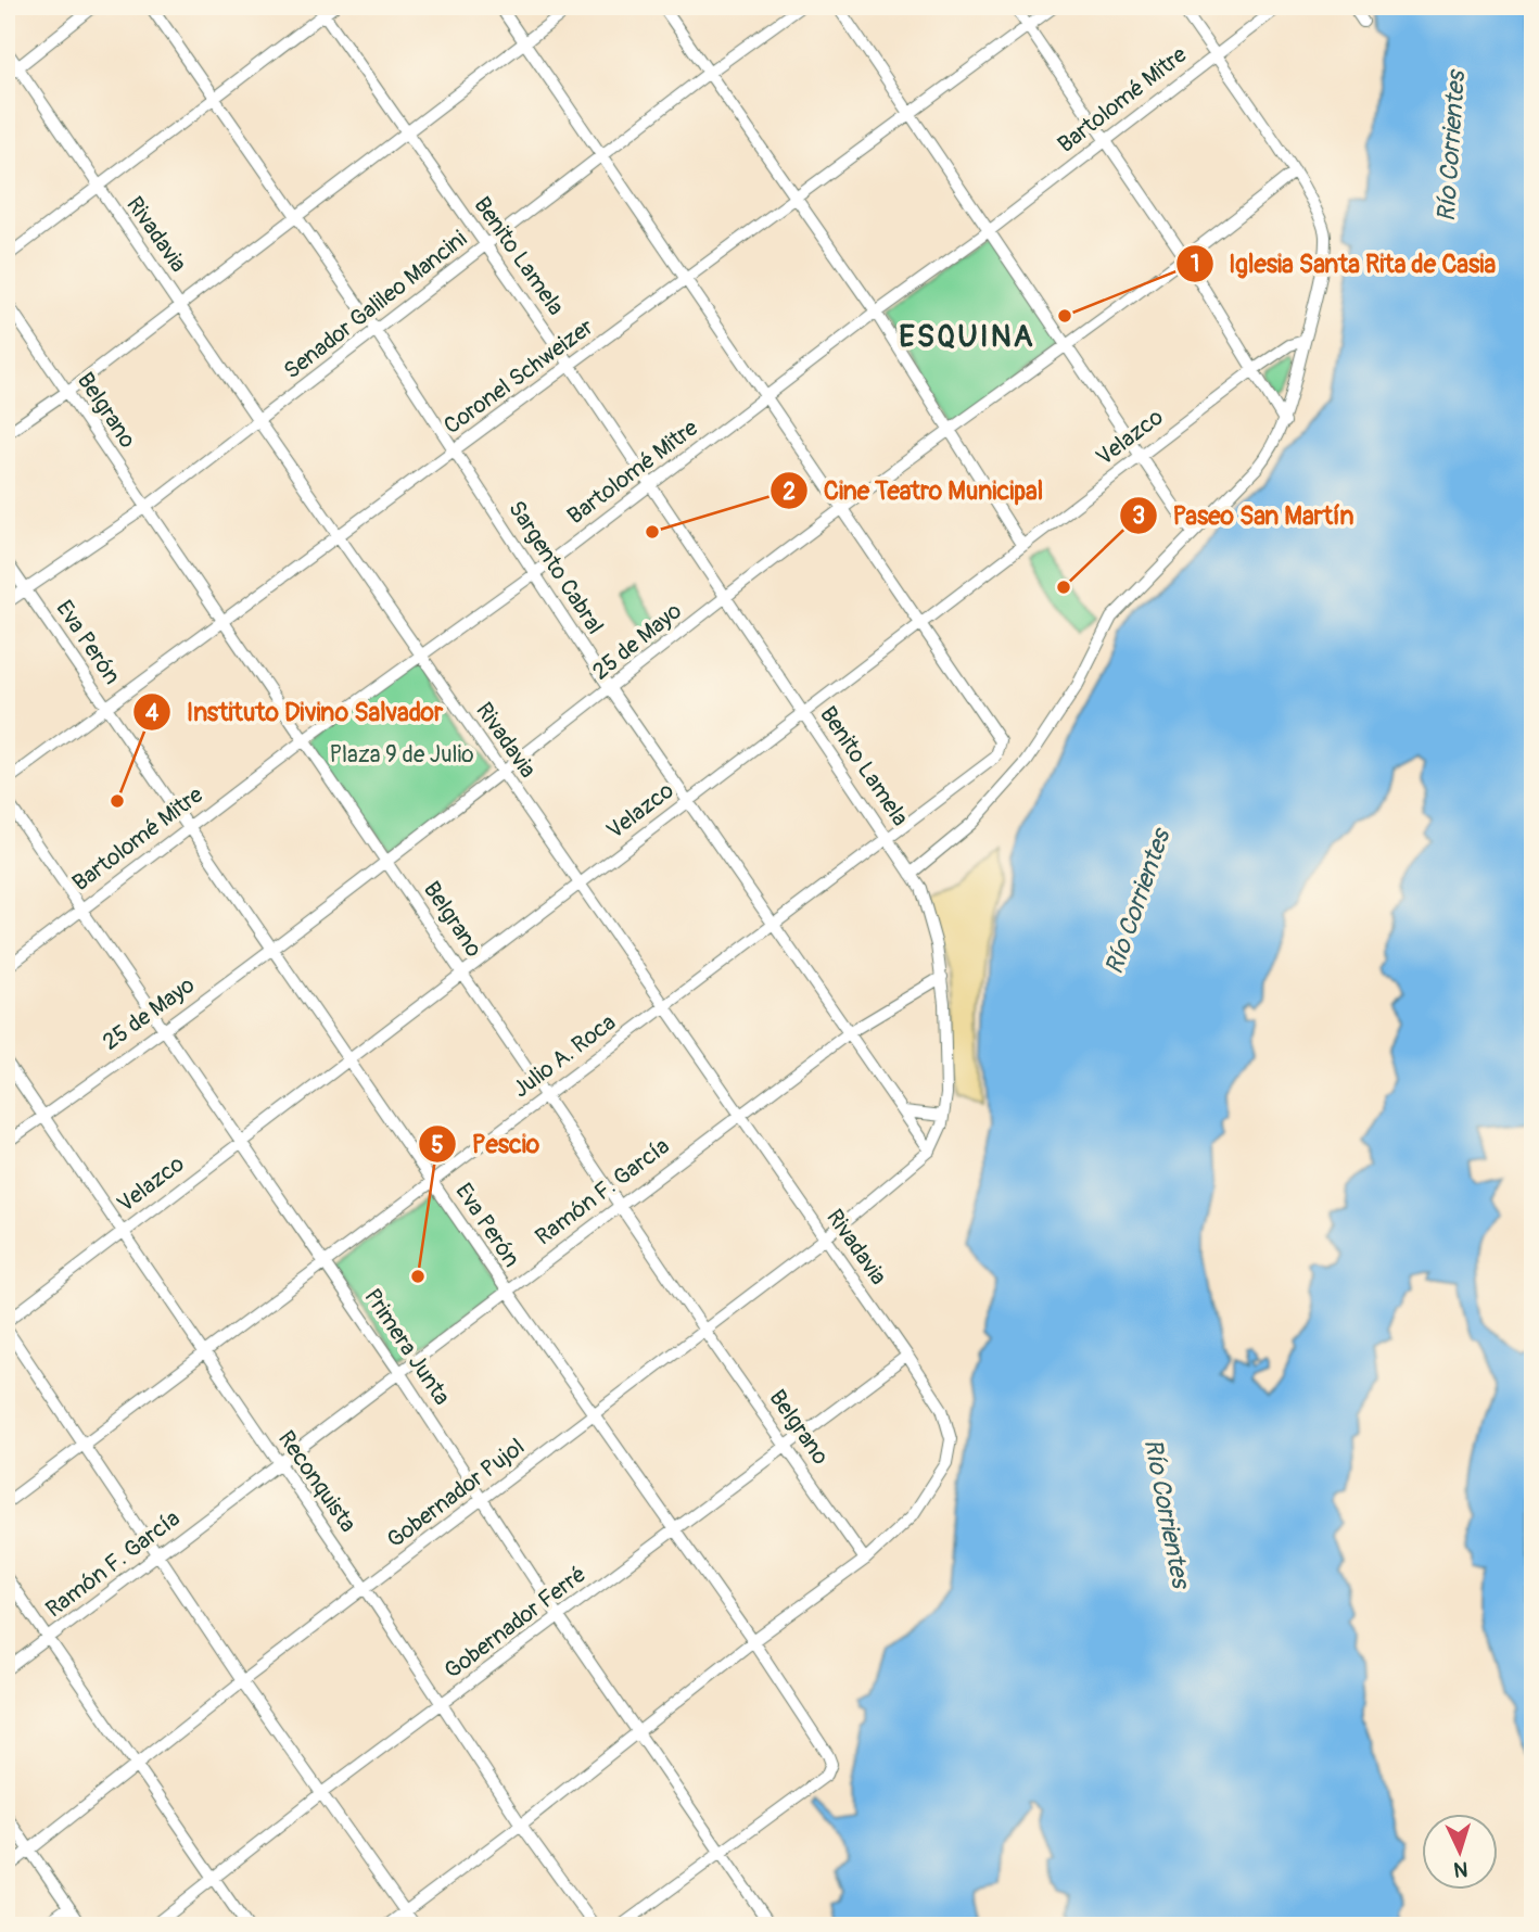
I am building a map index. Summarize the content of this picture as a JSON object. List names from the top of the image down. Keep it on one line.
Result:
{"streets":{"street":["Bartolomé Mitre","Rivadavia","Benito Lamela","Senador Galileo Mancini","Coronel Schweizer","Belgrano","Velazco","Sargento Cabral","25 de Mayo","Eva Perón","Julio A. Roca","Ramón F. García","Primera Junta","Reconquista","Gobernador Pujol","Gobernador Ferré"]},"crossings":[["Bartolomé Mitre","Rivadavia"],["Bartolomé Mitre","Benito Lamela"],["Bartolomé Mitre","Belgrano"],["Bartolomé Mitre","Sargento Cabral"],["Bartolomé Mitre","Eva Perón"],["Bartolomé Mitre","Primera Junta"],["Rivadavia","Senador Galileo Mancini"],["Rivadavia","Coronel Schweizer"],["Rivadavia","Belgrano"],["Rivadavia","Velazco"],["Rivadavia","25 de Mayo"],["Rivadavia","Julio A. Roca"],["Rivadavia","Ramón F. García"],["Rivadavia","Gobernador Pujol"],["Rivadavia","Gobernador Ferré"],["Benito Lamela","Senador Galileo Mancini"],["Benito Lamela","Coronel Schweizer"],["Benito Lamela","Velazco"],["Benito Lamela","Sargento Cabral"],["Benito Lamela","25 de Mayo"],["Benito Lamela","Julio A. Roca"],["Benito Lamela","Ramón F. García"],["Benito Lamela","Gobernador Pujol"],["Senador Galileo Mancini","Belgrano"],["Senador Galileo Mancini","Sargento Cabral"],["Senador Galileo Mancini","Eva Perón"],["Coronel Schweizer","Belgrano"],["Coronel Schweizer","Sargento Cabral"],["Coronel Schweizer","Eva Perón"],["Belgrano","Velazco"],["Belgrano","25 de Mayo"],["Belgrano","Julio A. Roca"],["Belgrano","Ramón F. García"],["Belgrano","Gobernador Pujol"],["Belgrano","Gobernador Ferré"],["Velazco","Sargento Cabral"],["Velazco","Eva Perón"],["Velazco","Julio A. Roca"],["Velazco","Primera Junta"],["Velazco","Reconquista"],["Sargento Cabral","25 de Mayo"],["Sargento Cabral","Julio A. Roca"],["Sargento Cabral","Ramón F. García"],["Sargento Cabral","Gobernador Pujol"],["25 de Mayo","Eva Perón"],["25 de Mayo","Primera Junta"],["25 de Mayo","Reconquista"],["Eva Perón","Julio A. Roca"],["Eva Perón","Ramón F. García"],["Eva Perón","Primera Junta"],["Eva Perón","Gobernador Pujol"],["Eva Perón","Gobernador Ferré"],["Julio A. Roca","Primera Junta"],["Julio A. Roca","Reconquista"],["Ramón F. García","Primera Junta"],["Ramón F. García","Reconquista"],["Primera Junta","Gobernador Pujol"],["Primera Junta","Gobernador Ferré"],["Reconquista","Gobernador Pujol"],["Reconquista","Gobernador Ferré"]],"districts":["ESQUINA"],"water":["Río Corrientes"],"parks":["Plaza 9 de Julio"],"places":["Iglesia Santa Rita de Casia","Cine Teatro Municipal","Paseo San Martín","Instituto Divino Salvador","Pescio"],"north":"bottom"}
